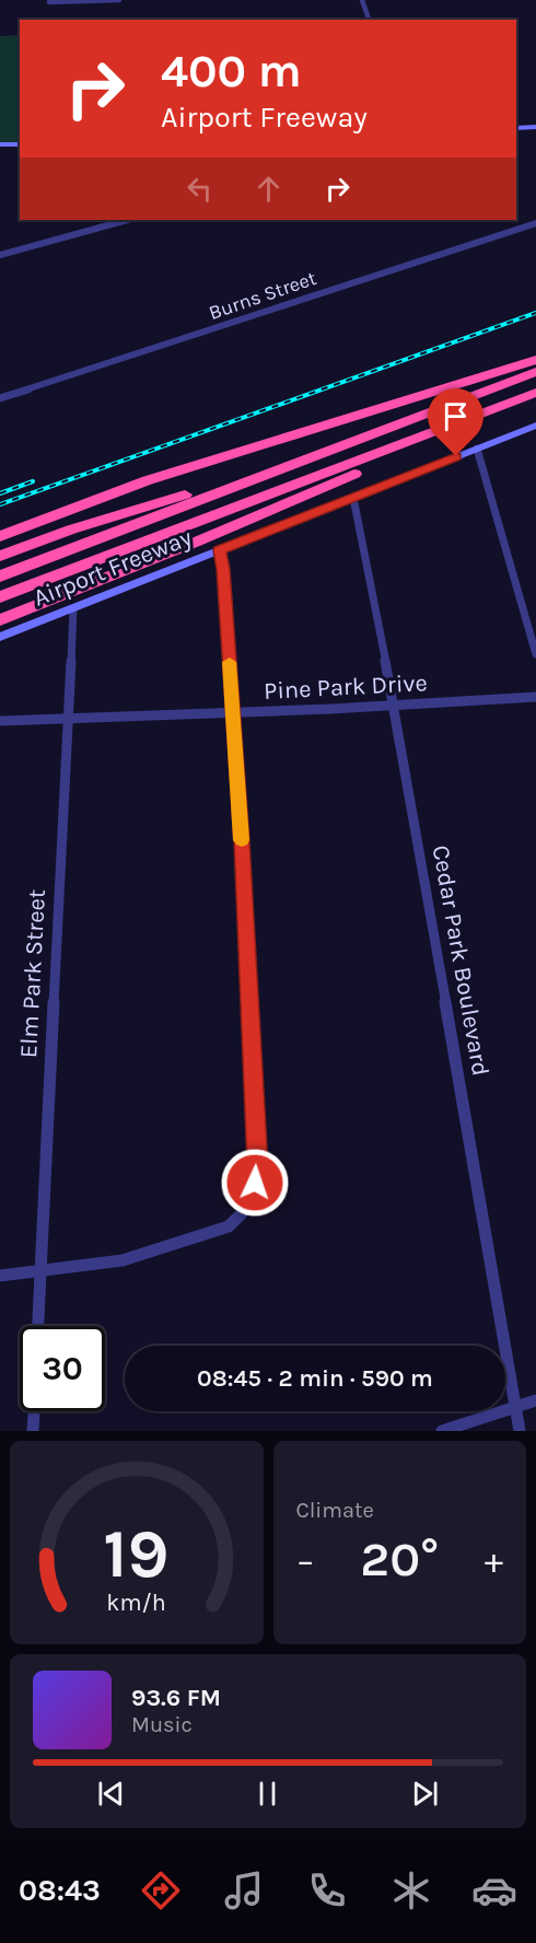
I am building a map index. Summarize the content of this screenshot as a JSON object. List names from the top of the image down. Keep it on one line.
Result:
{"streets":{"highway":["Airport Freeway"],"street":["Burns Street","Pine Park Drive","Cedar Park Boulevard","Elm Park Street"]},"crossings":[["Airport Freeway","Cedar Park Boulevard"],["Airport Freeway","Elm Park Street"],["Pine Park Drive","Cedar Park Boulevard"],["Pine Park Drive","Elm Park Street"]],"page":{"turn":["400 m","Airport Freeway"],"limit":"30","trip":"08:45 · 2 min · 590 m","tile":"Climate","heat":["−","20°","+"],"song":["93.6 FM","Music"],"tabs":"08:43","gauge":["19","km/h"]}}
